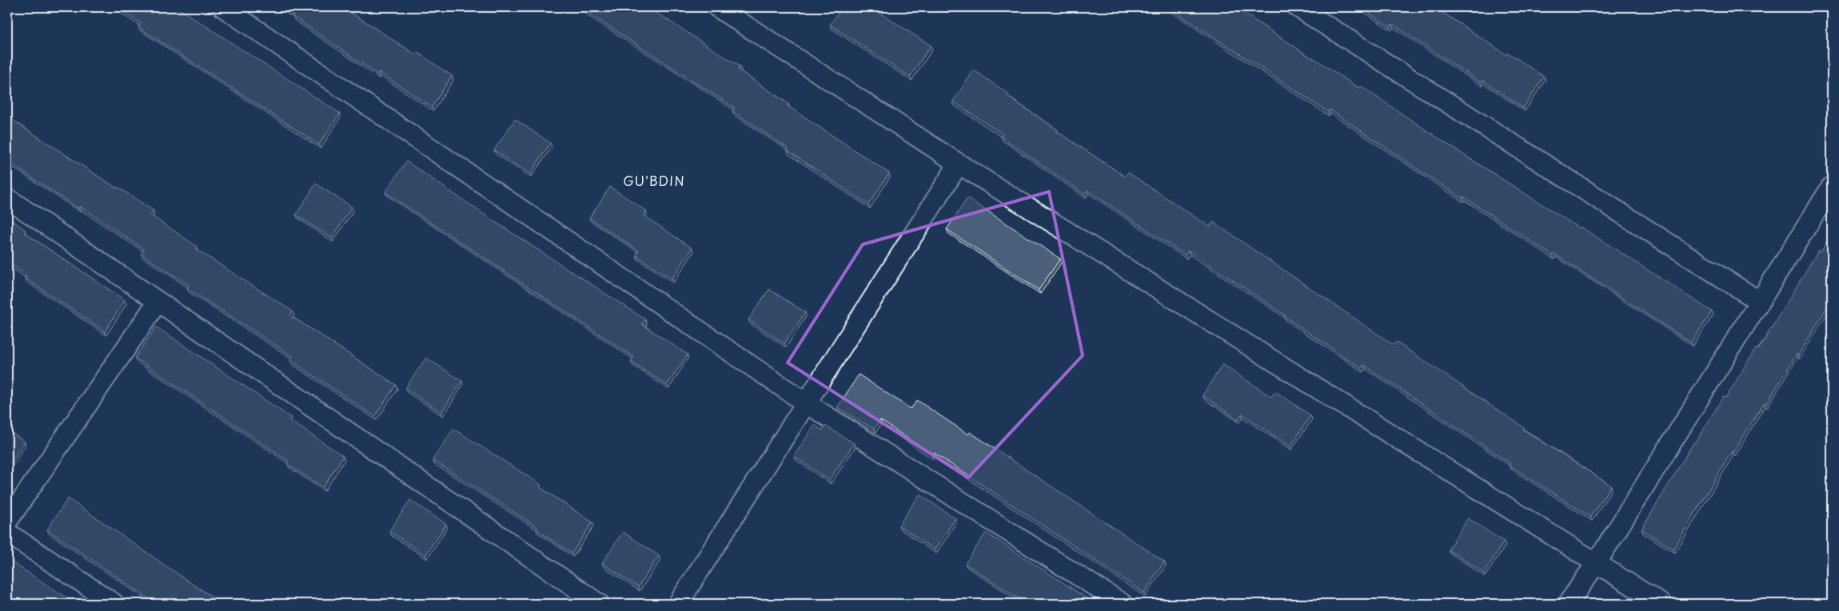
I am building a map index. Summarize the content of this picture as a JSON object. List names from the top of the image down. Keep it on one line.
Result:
{"districts":["GU'BDIN"]}
